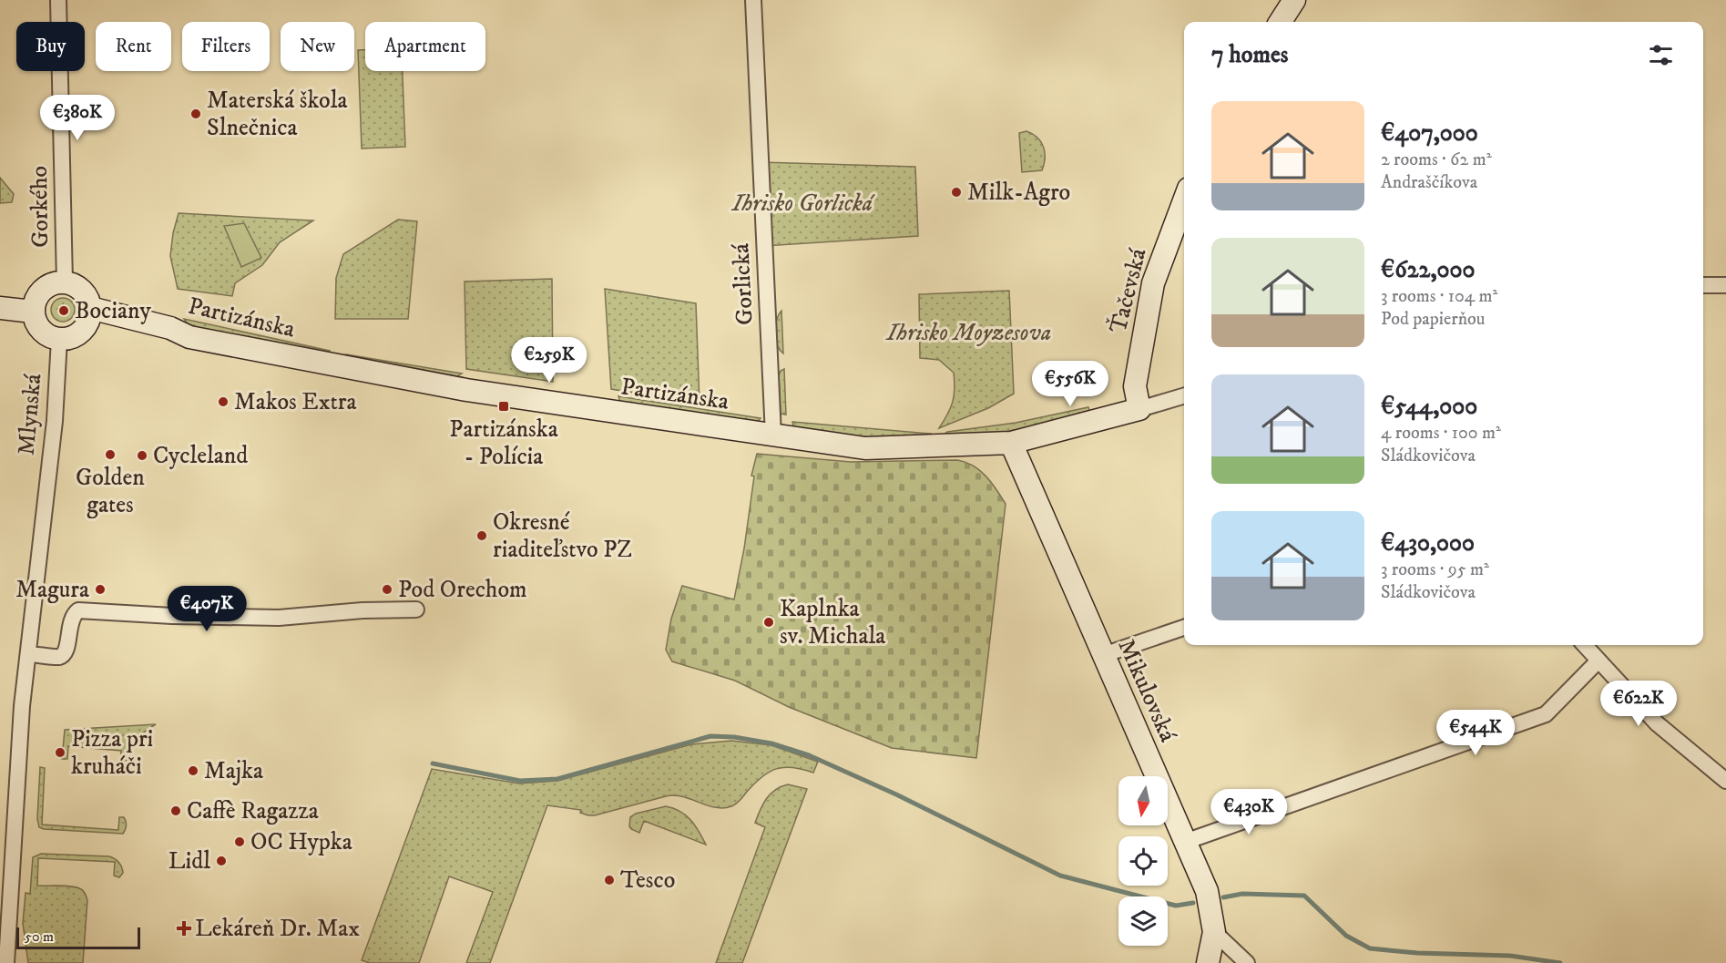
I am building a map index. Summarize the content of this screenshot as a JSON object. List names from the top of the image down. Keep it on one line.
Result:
{"streets":{"street":["Gorkého","Gorlická","Ťačevská","Partizánska","Mlynská","Mikulovská"]},"crossings":[["Gorkého","Partizánska"],["Gorkého","Mlynská"],["Gorlická","Partizánska"],["Ťačevská","Partizánska"],["Partizánska","Mlynská"],["Partizánska","Mikulovská"]],"parks":["Ihrisko Gorlická","Ihrisko Moyzesova"],"places":{"other":["Materská škola Slnečnica","Milk-Agro","Bociany","Makos Extra","Golden gates","Cycleland","Okresné riaditeľstvo PZ","Magura","Pod Orechom","Kaplnka sv. Michala","Pizza pri kruháči","Majka","Caffè Ragazza","OC Hypka","Lidl","Tesco"],"transit":["Partizánska - Polícia"],"health":["Lekáreň Dr. Max"]},"scale_bar":"50 m","north":"bottom","page":{"chip":["Buy","Rent","Filters","New","Apartment"],"heading":"7 homes","list":[{"name":"€407,000","note":"2 rooms · 62 m² · Andraščíkova"},{"name":"€622,000","note":"3 rooms · 104 m² · Pod papierňou"},{"name":"€544,000","note":"4 rooms · 100 m² · Sládkovičova"},{"name":"€430,000","note":"3 rooms · 95 m² · Sládkovičova"}],"price":["€380K","€259K","€556K","€407K","€622K","€544K","€430K"],"scale":"50 m"}}
